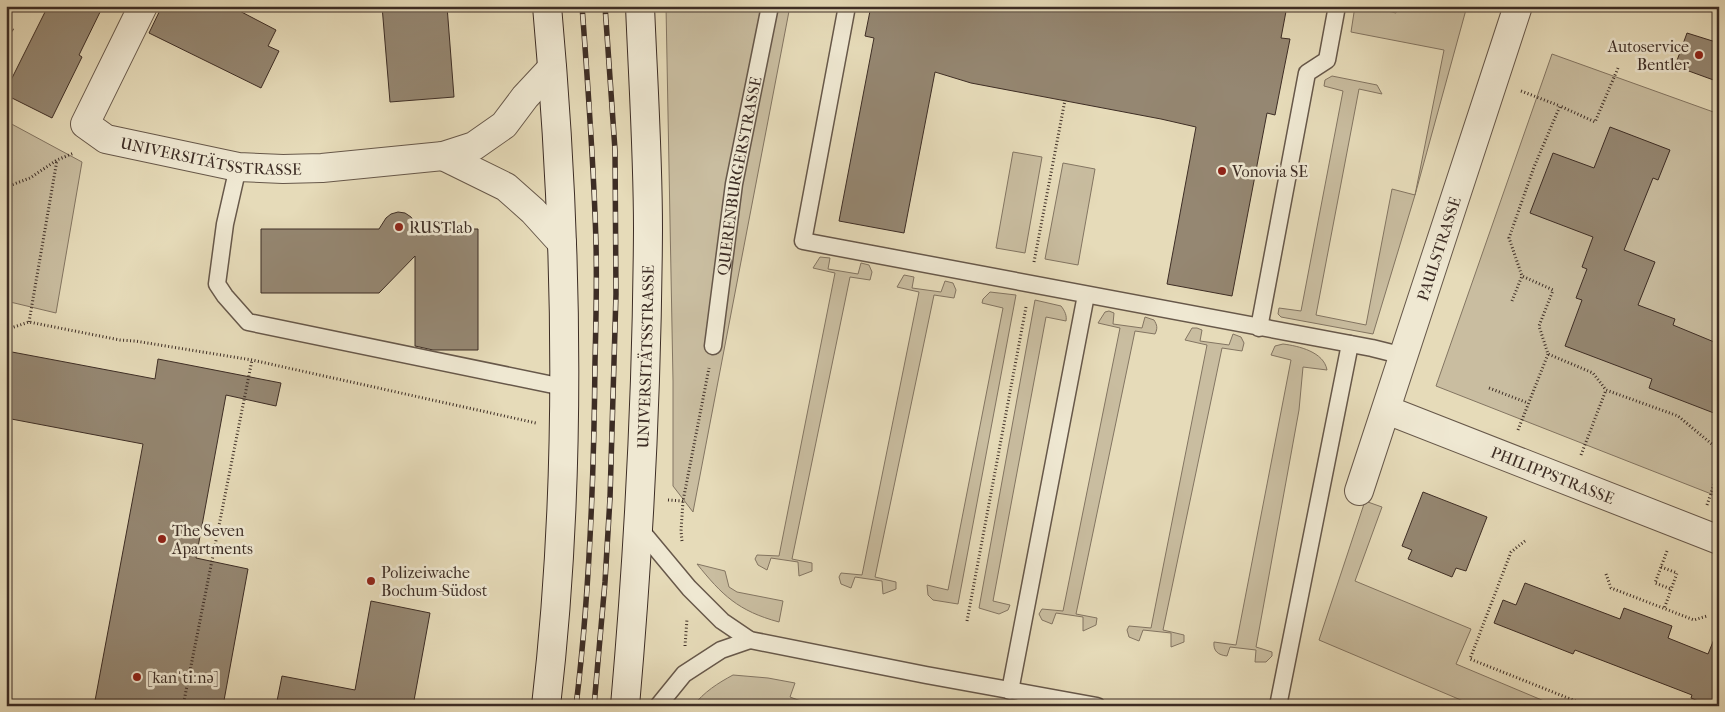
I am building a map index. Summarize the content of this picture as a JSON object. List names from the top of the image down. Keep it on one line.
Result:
{"streets":{"street":["UNIVERSITÄTSSTRASSE","PAULSTRASSE","PHILIPPSTRASSE"],"lane":["QUERENBURGERSTRASSE"]},"crossings":[["PAULSTRASSE","PHILIPPSTRASSE"]],"places":["Autoservice Bentler","Vonovia SE","RUSTlab","The Seven Apartments","Polizeiwache Bochum-Südost","[kanˈtiːnə]"]}
